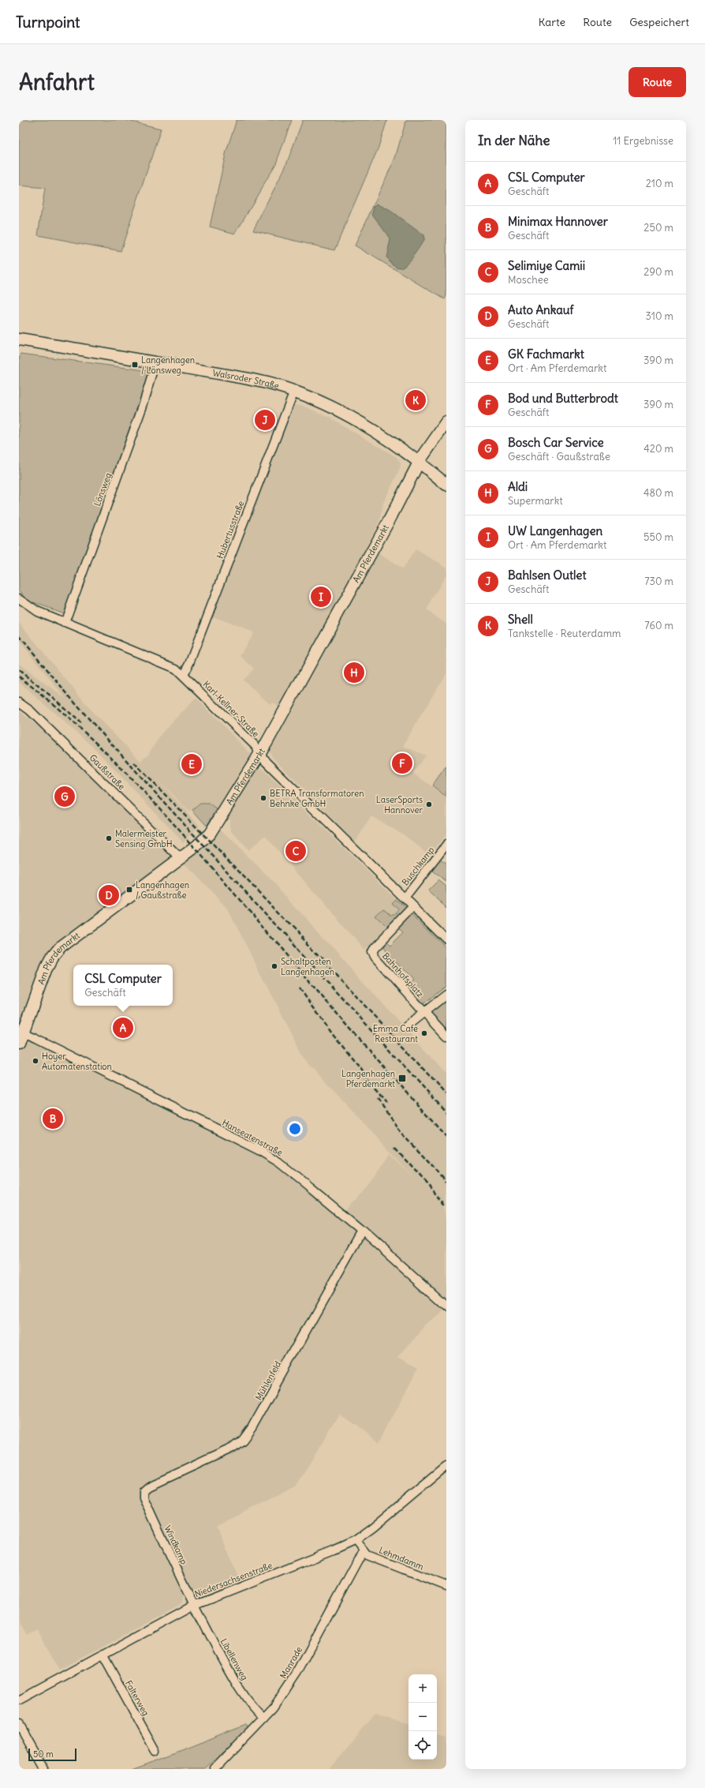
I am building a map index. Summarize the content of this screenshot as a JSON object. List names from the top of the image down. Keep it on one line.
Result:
{"streets":{"street":["Walsroder Straße","Lönsweg","Hubertusstraße","Am Pferdemarkt","Karl-Kellner-Straße","Gaußstraße","Buschkamp","Bahnhofsplatz","Hanseatenstraße","Mühlenfeld","Windkamp","Lehmdamm","Niedersachsenstraße","Libellenweg","Manrade","Falterweg"]},"crossings":[["Walsroder Straße","Lönsweg"],["Walsroder Straße","Hubertusstraße"],["Walsroder Straße","Am Pferdemarkt"],["Lönsweg","Karl-Kellner-Straße"],["Hubertusstraße","Karl-Kellner-Straße"],["Am Pferdemarkt","Karl-Kellner-Straße"],["Am Pferdemarkt","Gaußstraße"],["Am Pferdemarkt","Hanseatenstraße"],["Karl-Kellner-Straße","Buschkamp"],["Karl-Kellner-Straße","Bahnhofsplatz"],["Hanseatenstraße","Mühlenfeld"],["Mühlenfeld","Windkamp"],["Windkamp","Niedersachsenstraße"],["Windkamp","Libellenweg"],["Lehmdamm","Manrade"],["Niedersachsenstraße","Libellenweg"],["Niedersachsenstraße","Falterweg"],["Libellenweg","Manrade"]],"places":{"transit":["Langenhagen / Lönsweg","Langenhagen / Gaußstraße","Langenhagen Pferdemarkt"],"other":["BETRA Transformatoren Behnke GmbH","LaserSports Hannover","Malermeister Sensing GmbH","Schaltposten Langenhagen","Emma Cafe Restaurant","Hoyer Automatenstation"]},"scale_bar":"50 m","page":{"header":"Turnpoint","nav":["Karte","Route","Gespeichert"],"buttons":"Route","title":"Anfahrt","heading":["In der Nähe","11 Ergebnisse"],"list":[{"mark":"A","name":"CSL Computer","note":"Geschäft","value":"210 m"},{"mark":"B","name":"Minimax Hannover","note":"Geschäft","value":"250 m"},{"mark":"C","name":"Selimiye Camii","note":"Moschee","value":"290 m"},{"mark":"D","name":"Auto Ankauf","note":"Geschäft","value":"310 m"},{"mark":"E","name":"GK Fachmarkt","note":"Ort · Am Pferdemarkt","value":"390 m"},{"mark":"F","name":"Bod und Butterbrodt","note":"Geschäft","value":"390 m"},{"mark":"G","name":"Bosch Car Service","note":"Geschäft · Gaußstraße","value":"420 m"},{"mark":"H","name":"Aldi","note":"Supermarkt","value":"480 m"},{"mark":"I","name":"UW Langenhagen","note":"Ort · Am Pferdemarkt","value":"550 m"},{"mark":"J","name":"Bahlsen Outlet","note":"Geschäft","value":"730 m"},{"mark":"K","name":"Shell","note":"Tankstelle · Reuterdamm","value":"760 m"}],"pins":["K","J","I","H","F","E","G","C","D","A","B"],"popup":["CSL Computer","Geschäft"],"map_buttons":["+","−"],"scale":"50 m"}}
